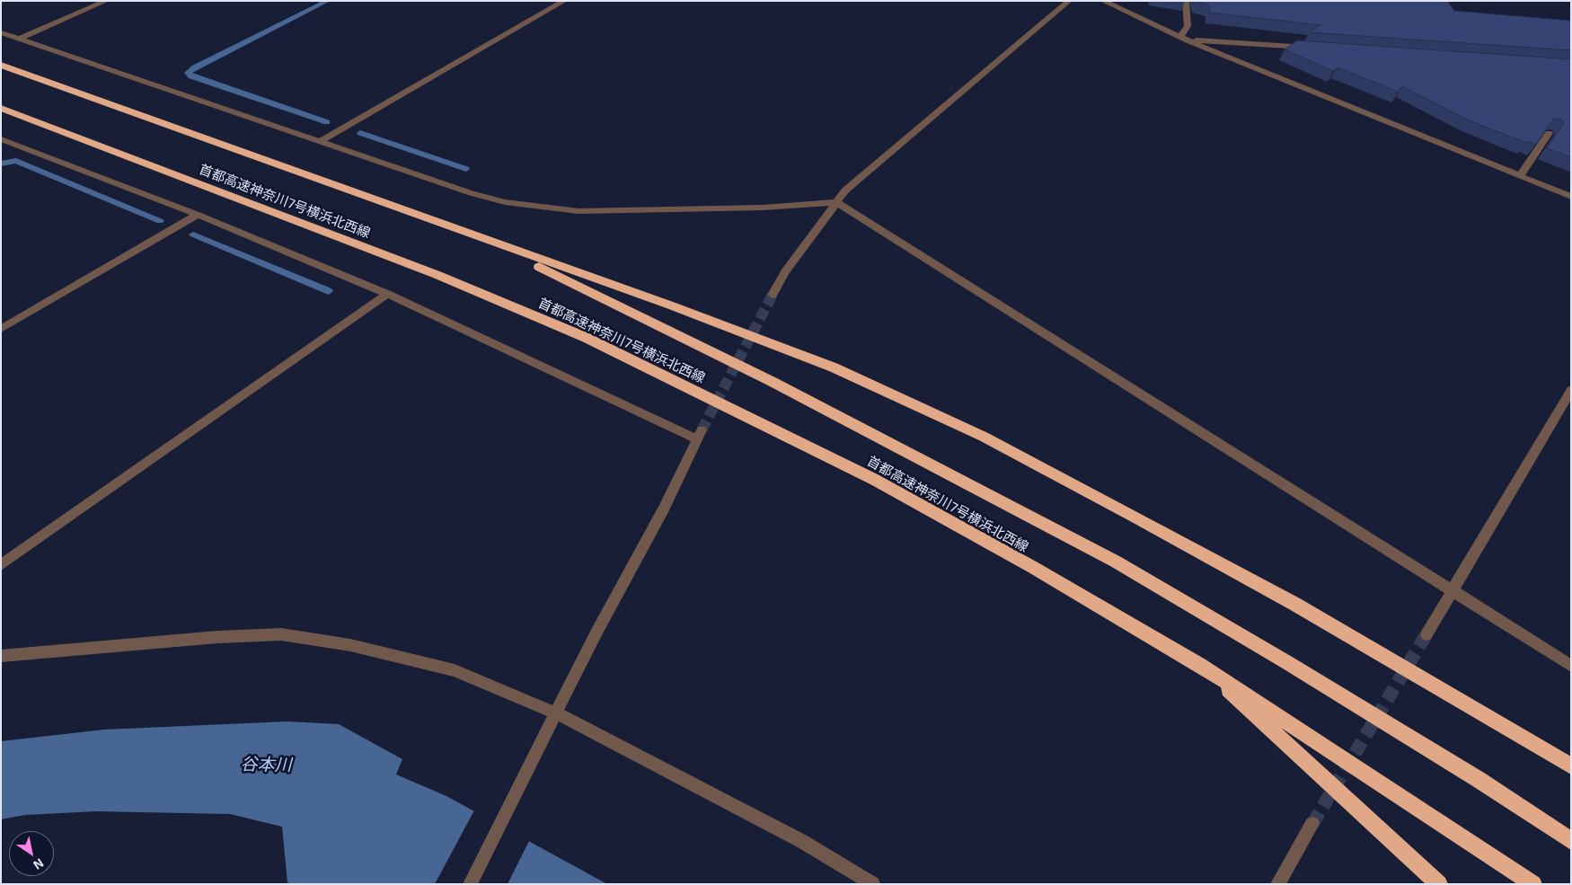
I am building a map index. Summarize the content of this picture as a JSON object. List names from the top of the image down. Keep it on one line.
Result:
{"streets":{"highway":["首都高速神奈川7号横浜北西線"]},"water":["谷本川"],"north":"bottom right"}
